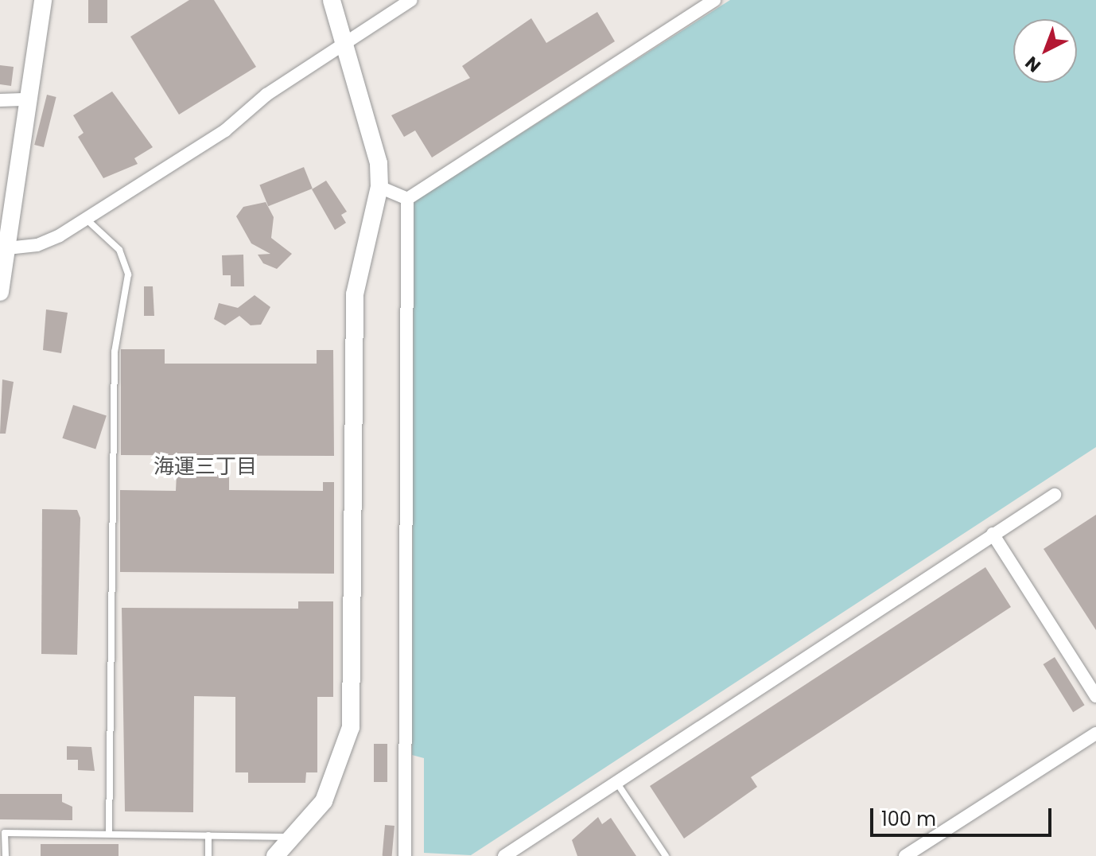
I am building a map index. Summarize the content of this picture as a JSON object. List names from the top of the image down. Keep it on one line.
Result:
{"districts":["海運三丁目"],"scale_bar":"100 m","north":"bottom left"}
